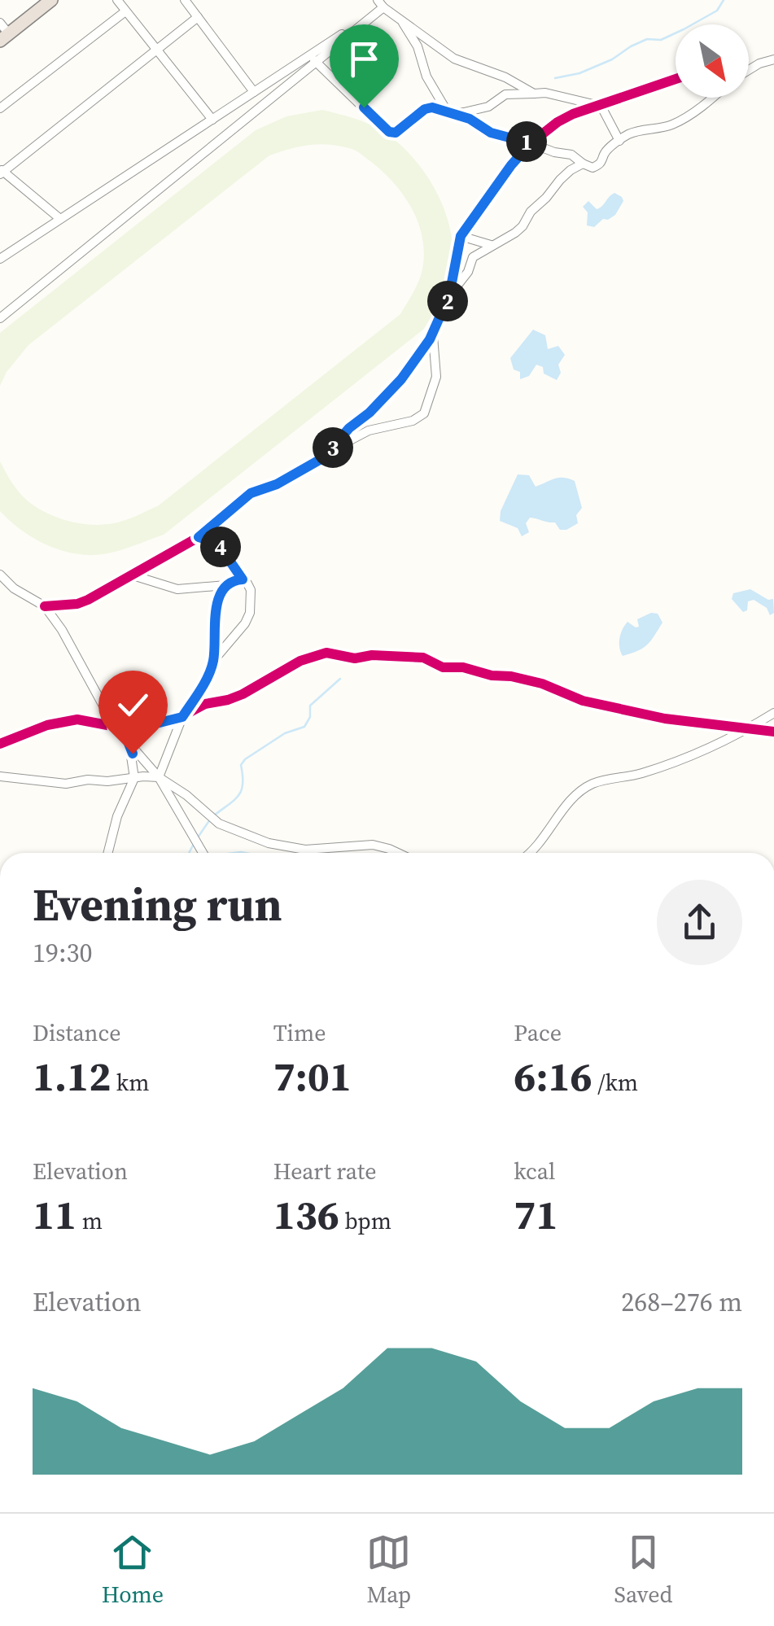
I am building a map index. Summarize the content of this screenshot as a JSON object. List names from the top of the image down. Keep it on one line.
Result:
{"north":"bottom right","page":{"pins":["1","2","3","4"],"heading":["Evening run","19:30"],"stats":[["Distance","1.12 km"],["Time","7:01"],["Pace","6:16 /km"],["Elevation","11 m"],["Heart rate","136 bpm"],["kcal","71"]],"chart":["Elevation","268–276 m"],"tabs":["Home","Map","Saved"]}}
